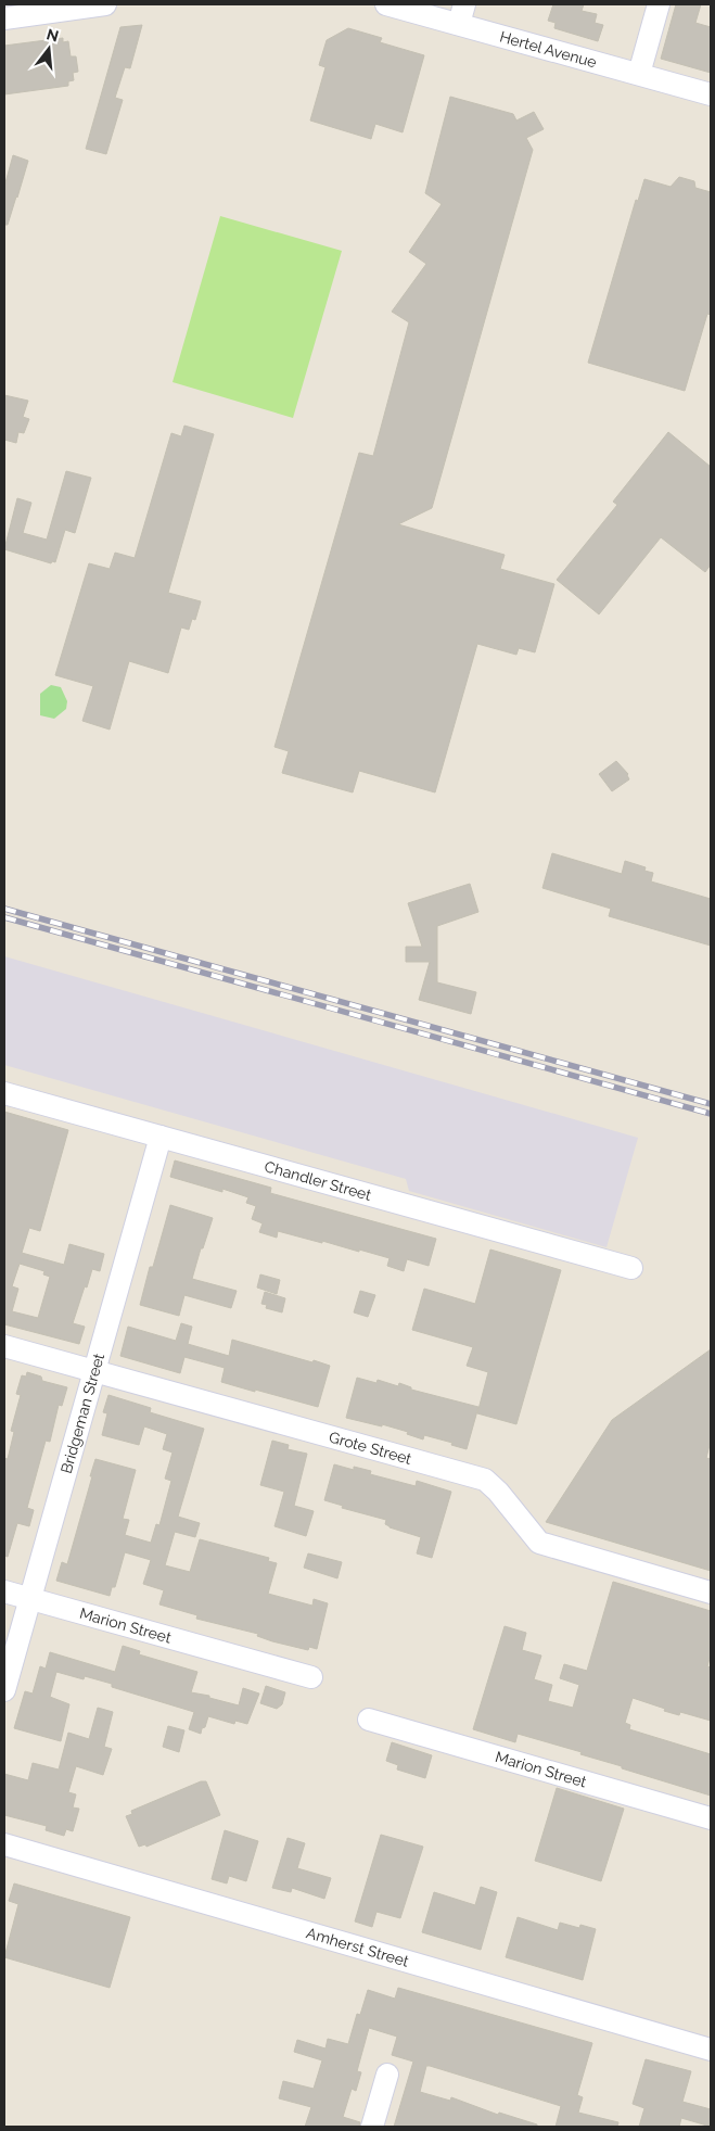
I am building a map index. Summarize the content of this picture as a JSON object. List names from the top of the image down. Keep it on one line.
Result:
{"streets":{"street":["Hertel Avenue","Chandler Street","Bridgeman Street","Grote Street","Marion Street","Amherst Street"]},"crossings":[["Chandler Street","Bridgeman Street"],["Bridgeman Street","Grote Street"],["Bridgeman Street","Marion Street"]],"north":"top"}
